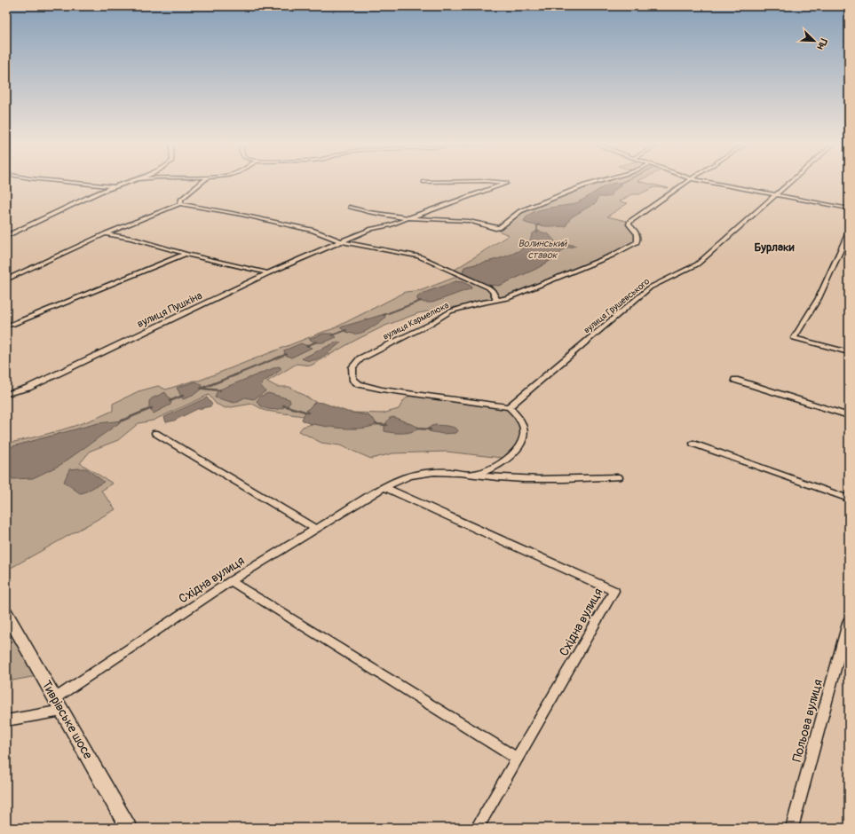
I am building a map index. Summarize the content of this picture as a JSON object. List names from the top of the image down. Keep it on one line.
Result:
{"streets":{"main road":["Тиврівське шосе"],"street":["вулиця Грушевського","вулиця Пушкіна","вулиця Кармелюка","Східна вулиця","Польова вулиця"]},"crossings":[["вулиця Грушевського","вулиця Кармелюка"],["Східна вулиця","Тиврівське шосе"]],"districts":["Бурлаки"],"water":["Волинський ставок"],"north":"bottom right"}
